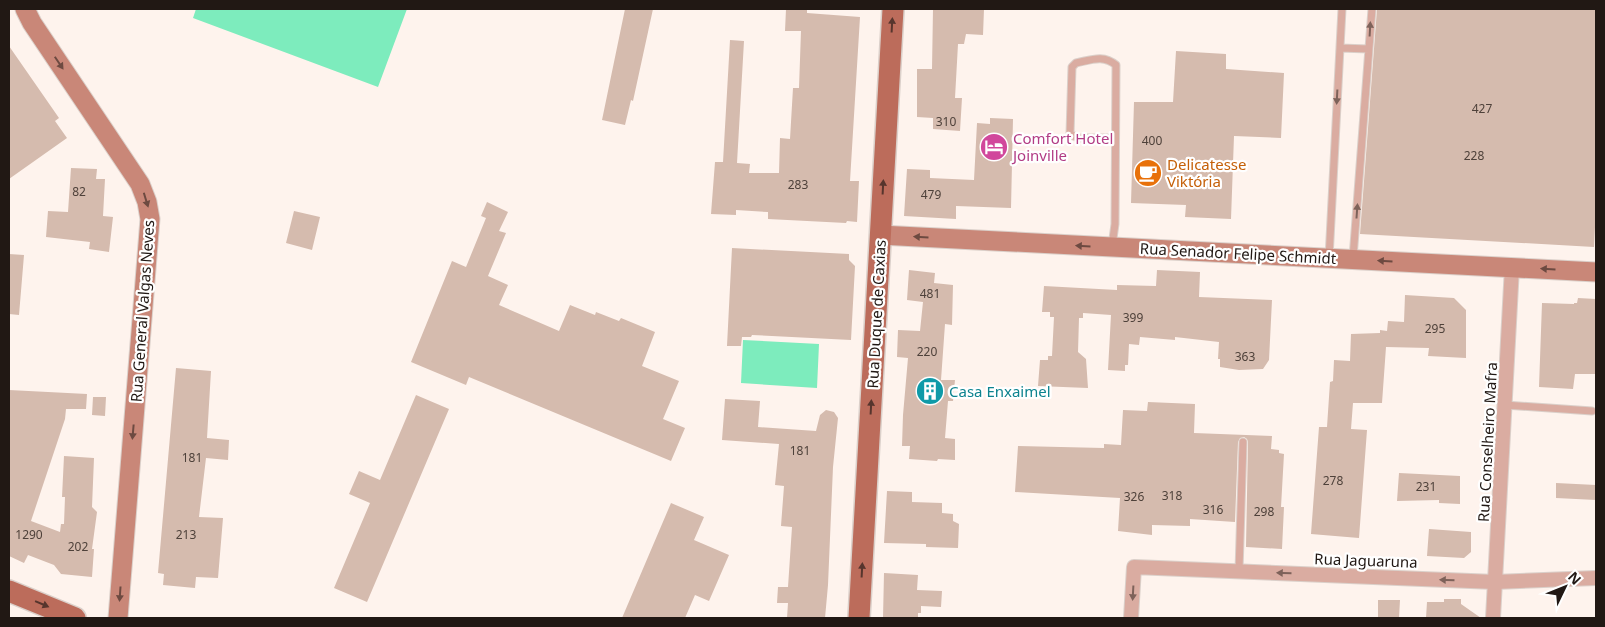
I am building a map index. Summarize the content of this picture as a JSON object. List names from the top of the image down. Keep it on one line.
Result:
{"streets":{"main road":["Rua Senador Felipe Schmidt","Rua General Valgas Neves","Rua Duque de Caxias"],"street":["Rua Conselheiro Mafra","Rua Jaguaruna"]},"crossings":[["Rua Senador Felipe Schmidt","Rua Duque de Caxias"],["Rua Senador Felipe Schmidt","Rua Conselheiro Mafra"],["Rua Conselheiro Mafra","Rua Jaguaruna"]],"one_way":["Rua Senador Felipe Schmidt","Rua General Valgas Neves","Rua Duque de Caxias","Rua Jaguaruna"],"places":{"hotel":["Comfort Hotel Joinville"],"cafe":["Delicatesse Viktória"],"building":["Casa Enxaimel"]},"house_numbers":["427","310","400","228","283","82","479","481","399","295","220","363","181","181","278","231","318","326","316","298","1290","213","202"],"north":"top right"}
